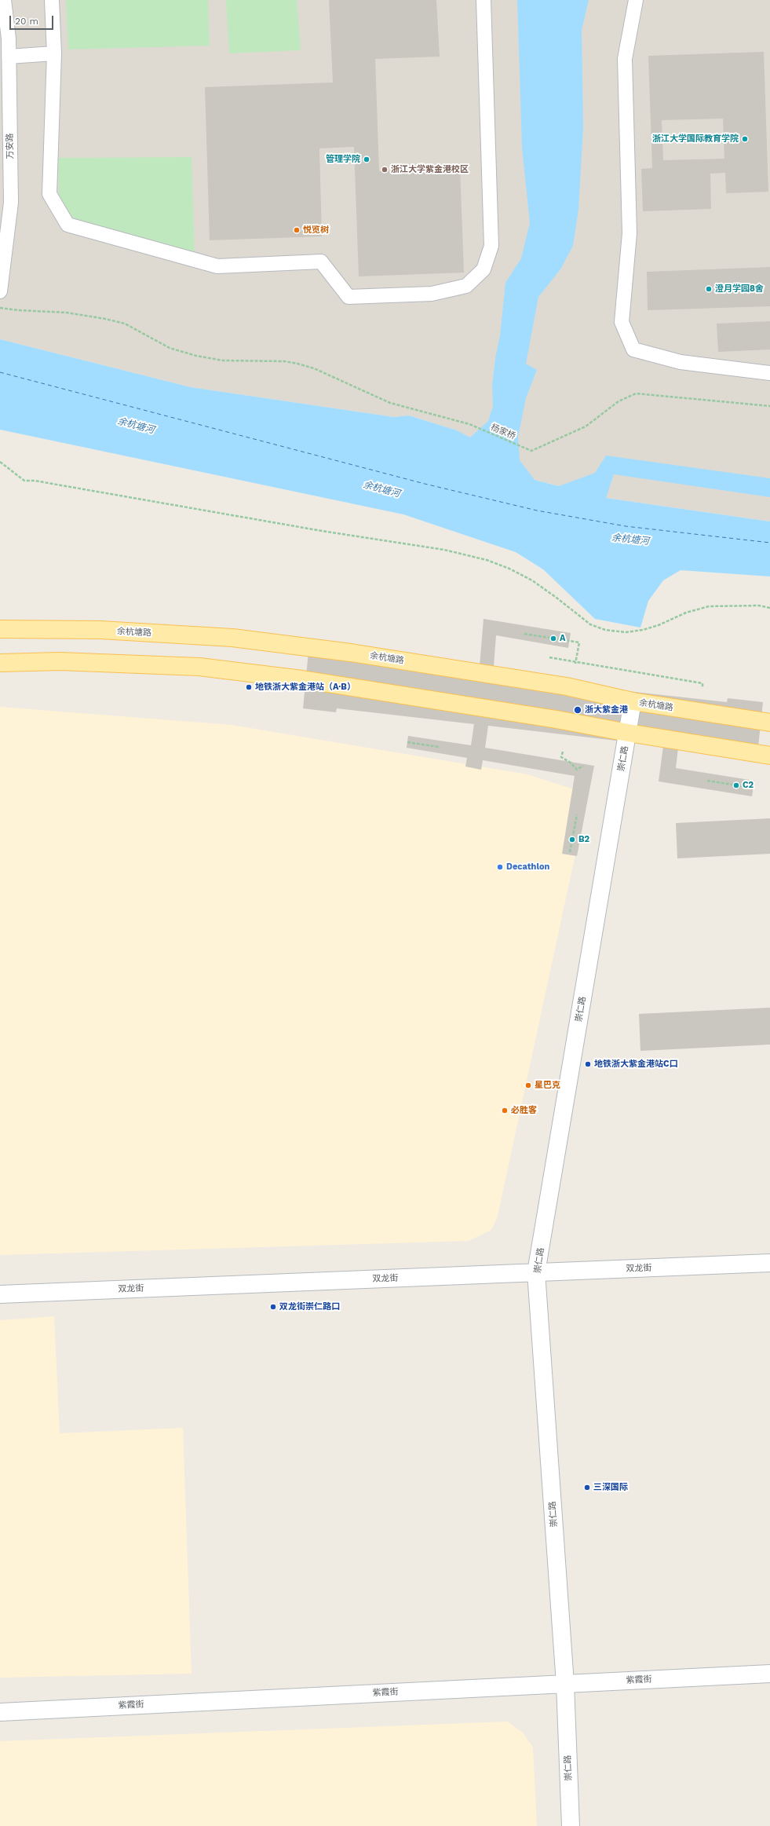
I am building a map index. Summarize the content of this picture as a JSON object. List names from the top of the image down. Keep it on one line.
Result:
{"streets":{"main road":["余杭塘路"],"street":["万安路","崇仁路","双龙街","紫霞街"],"path":["杨家桥"]},"crossings":[["余杭塘路","崇仁路"],["崇仁路","双龙街"],["崇仁路","紫霞街"]],"water":["余杭塘河"],"places":["浙江大学国际教育学院","管理学院","浙江大学紫金港校区","悦览树","澄月学园8舍","A","地铁浙大紫金港站（A·B）","浙大紫金港","C2","B2","Decathlon","地铁浙大紫金港站C口","星巴克","必胜客","双龙街崇仁路口","三深国际"],"scale_bar":"20 m"}
